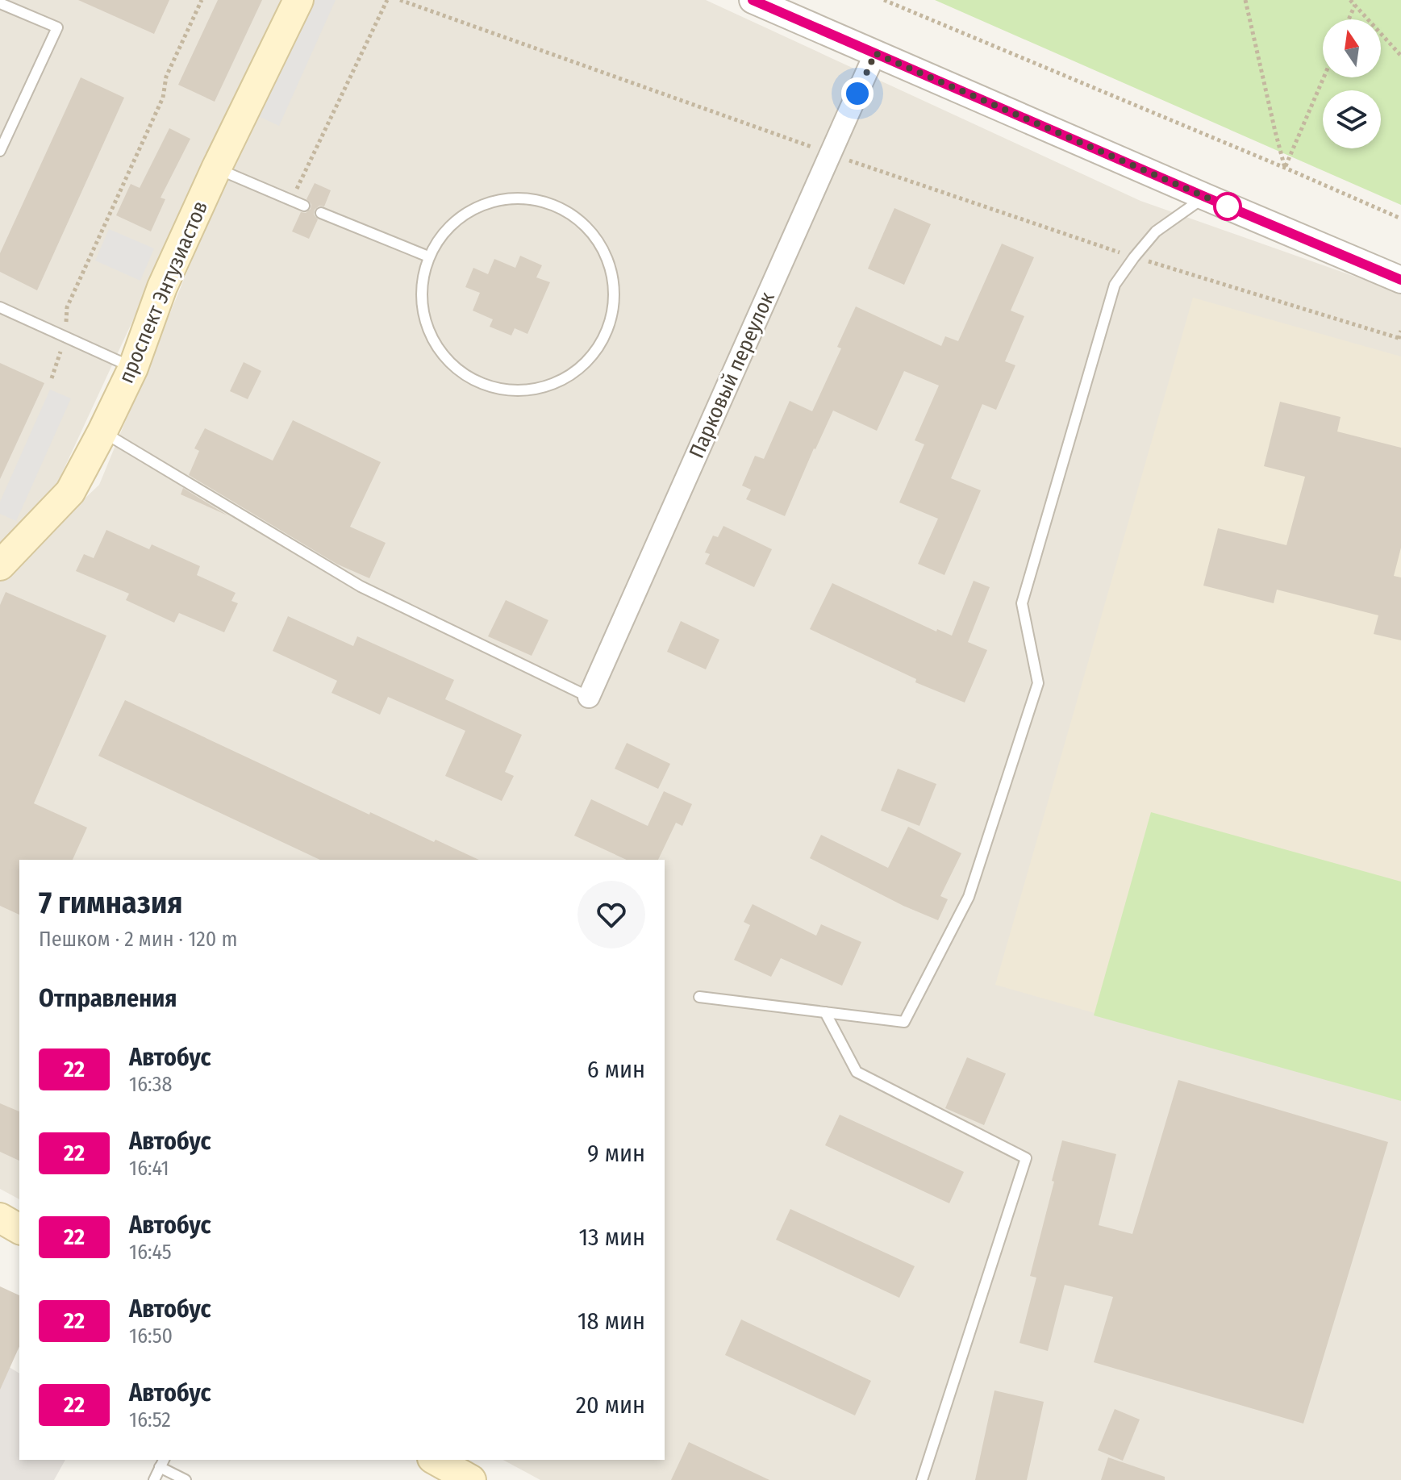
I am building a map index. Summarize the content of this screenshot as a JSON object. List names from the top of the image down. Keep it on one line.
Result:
{"streets":{"main road":["проспект Энтузиастов"],"street":["Парковый переулок"]},"lines":["bus line 22"],"north":"top","page":{"heading":[["7 гимназия","Пешком · 2 мин · 120 m"],"Отправления"],"list":[{"mark":"22","name":"Автобус","note":"16:38","value":"6 мин"},{"mark":"22","name":"Автобус","note":"16:41","value":"9 мин"},{"mark":"22","name":"Автобус","note":"16:45","value":"13 мин"},{"mark":"22","name":"Автобус","note":"16:50","value":"18 мин"},{"mark":"22","name":"Автобус","note":"16:52","value":"20 мин"}]}}
